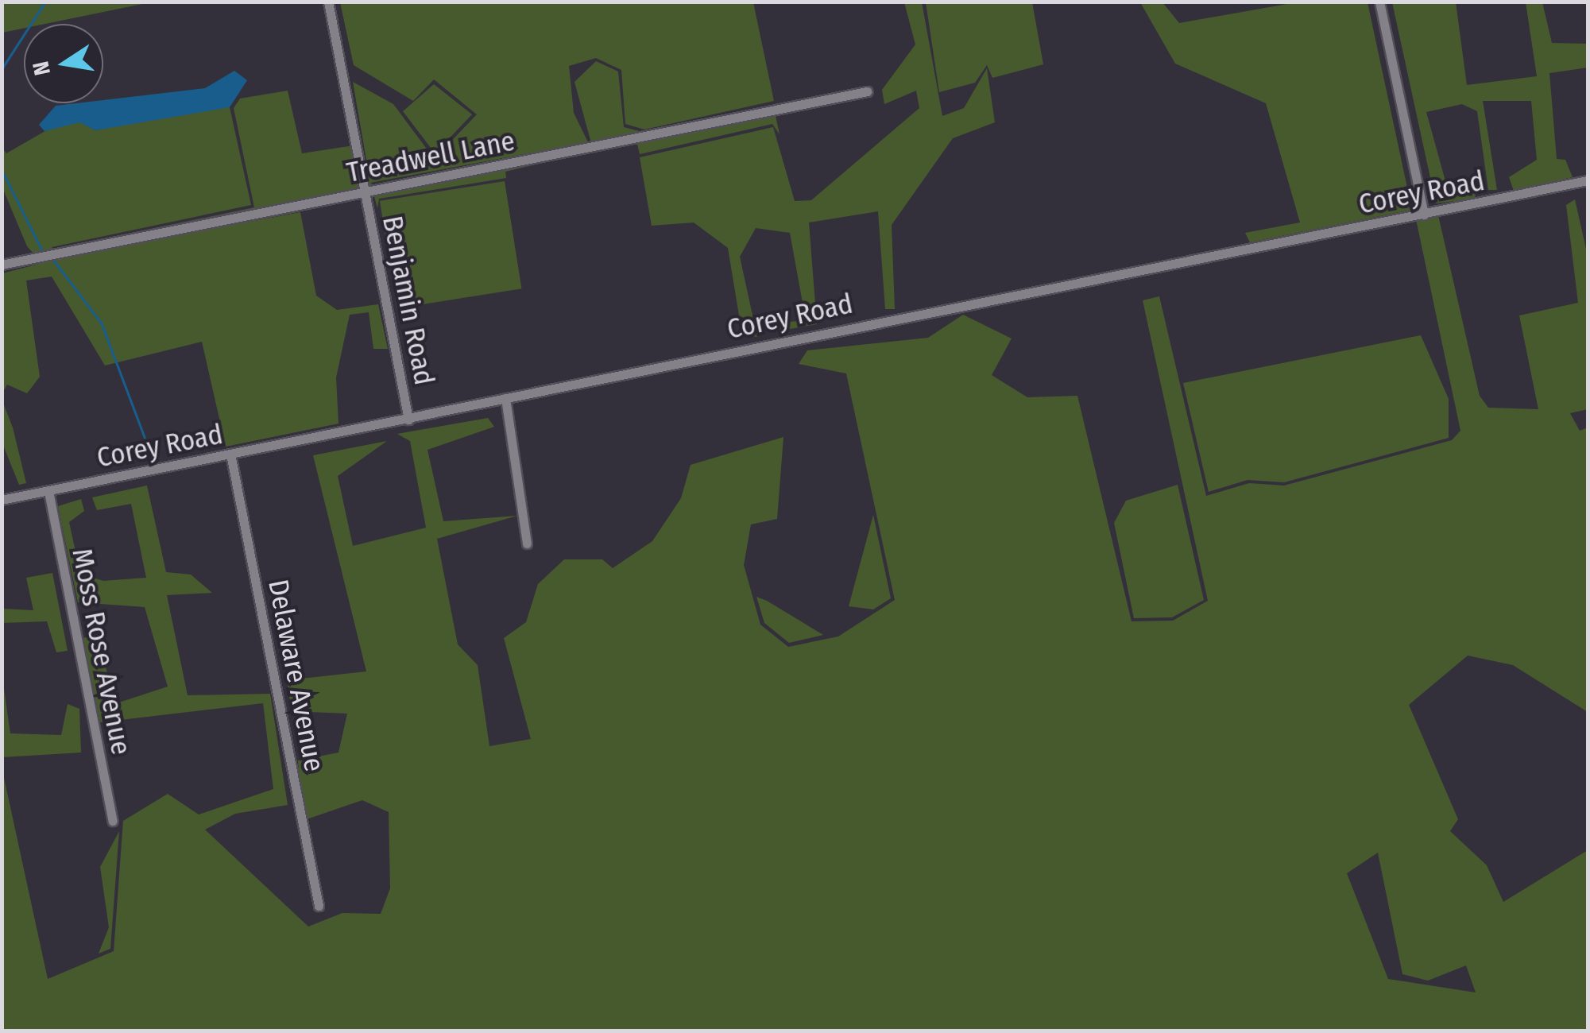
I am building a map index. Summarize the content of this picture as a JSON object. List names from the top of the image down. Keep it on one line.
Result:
{"streets":{"street":["Treadwell Lane","Corey Road","Benjamin Road","Moss Rose Avenue","Delaware Avenue"]},"crossings":[["Treadwell Lane","Benjamin Road"],["Corey Road","Benjamin Road"],["Corey Road","Moss Rose Avenue"],["Corey Road","Delaware Avenue"]],"north":"left"}
